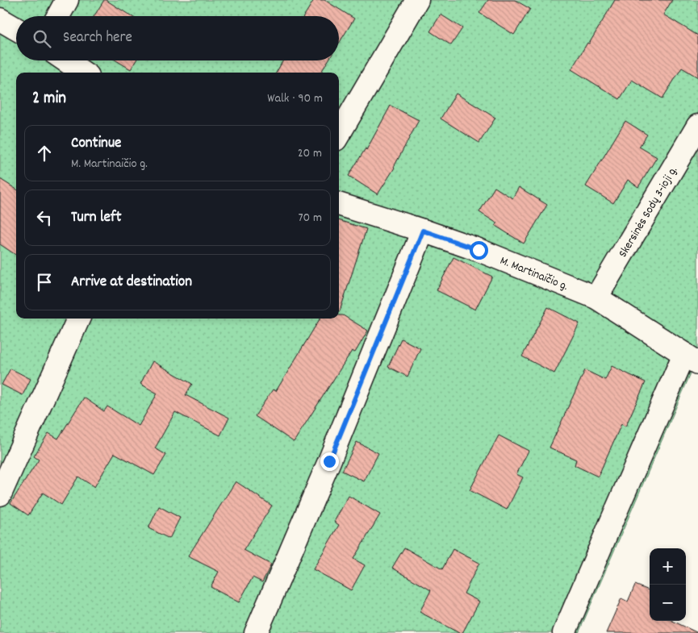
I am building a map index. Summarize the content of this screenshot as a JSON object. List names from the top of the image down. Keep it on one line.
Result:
{"streets":{"street":["Skersinės Sodų 3-ioji g.","M. Martinaičio g."]},"crossings":[["Skersinės Sodų 3-ioji g.","M. Martinaičio g."]],"page":{"search":"Search here","heading":["2 min","Walk · 90 m"],"list":[["Continue","M. Martinaičio g.","20 m"],["Turn left","70 m"],"Arrive at destination"],"map_buttons":["+","−"]}}
